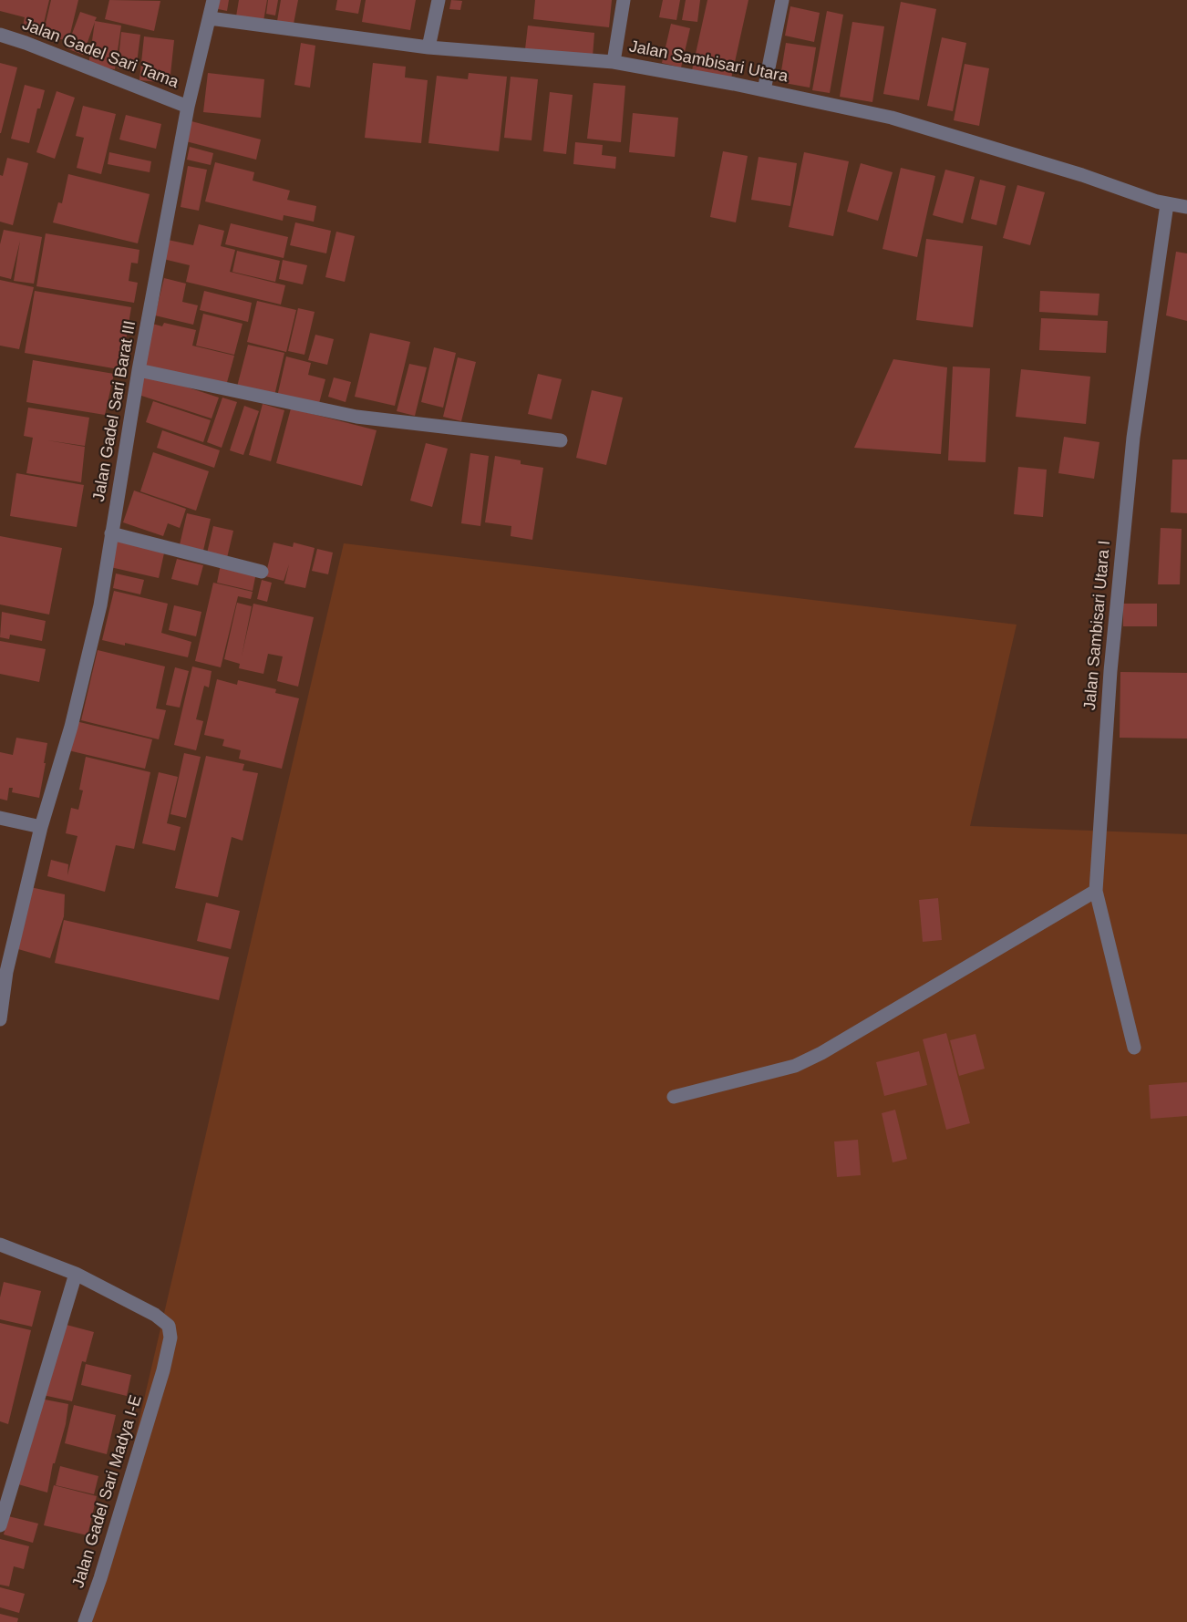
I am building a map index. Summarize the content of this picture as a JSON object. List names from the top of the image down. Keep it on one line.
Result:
{"streets":{"street":["Jalan Gadel Sari Tama","Jalan Sambisari Utara","Jalan Gadel Sari Barat III","Jalan Sambisari Utara I","Jalan Gadel Sari Madya I-E"]},"crossings":[["Jalan Gadel Sari Tama","Jalan Gadel Sari Barat III"],["Jalan Sambisari Utara","Jalan Gadel Sari Barat III"],["Jalan Sambisari Utara","Jalan Sambisari Utara I"]]}
